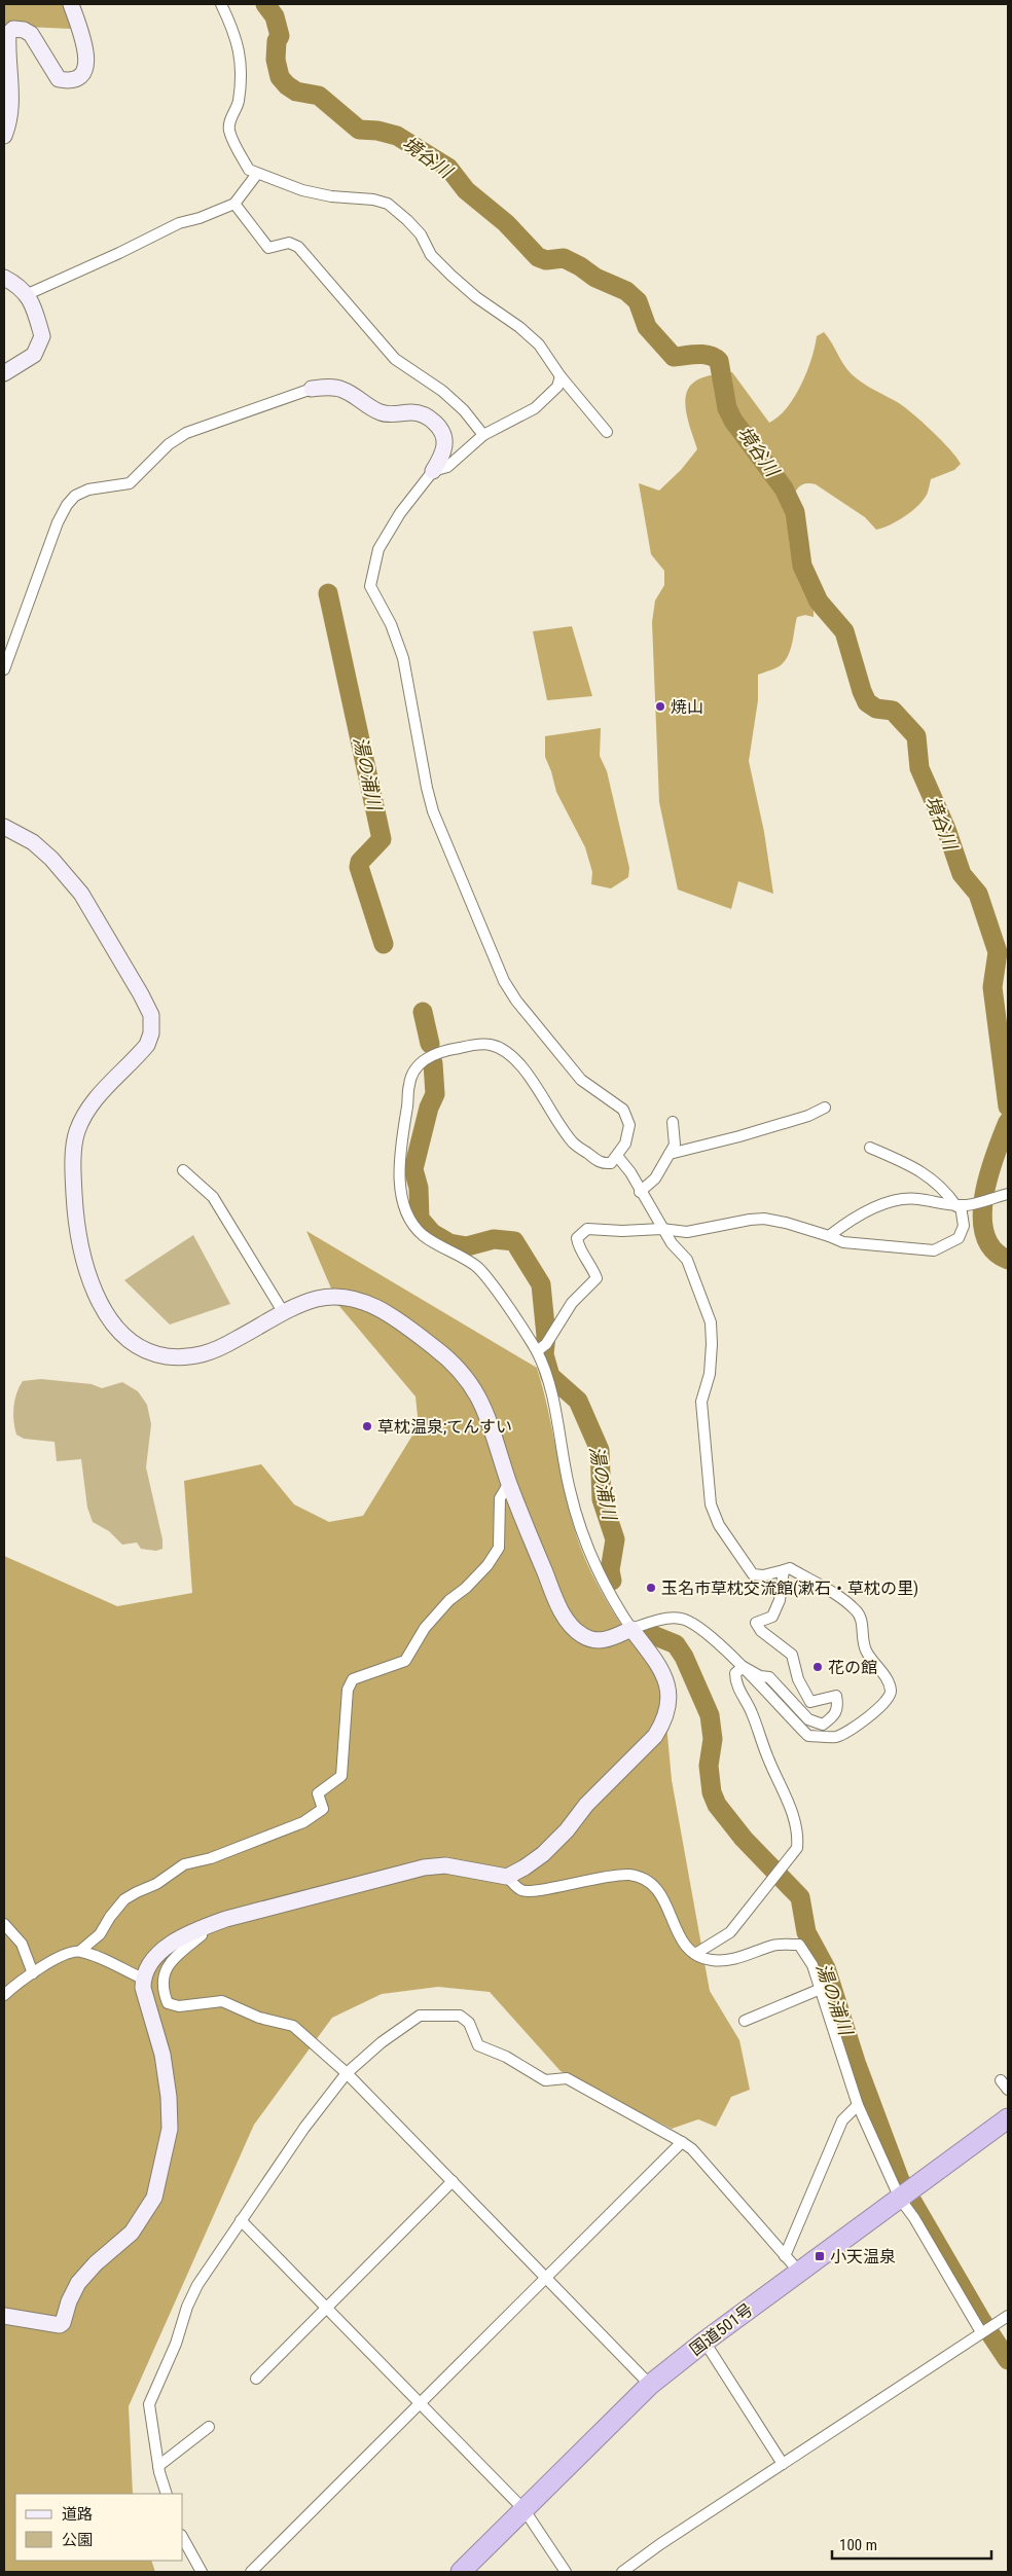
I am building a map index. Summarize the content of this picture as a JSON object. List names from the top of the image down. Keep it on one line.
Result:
{"streets":{"highway":["国道501号"]},"water":["境谷川","湯の浦川"],"places":{"other":["焼山","草枕温泉;てんすい","玉名市草枕交流館(漱石・草枕の里)","花の館"],"transit":["小天温泉"]},"legend":["道路","公園"],"scale_bar":"100 m"}
